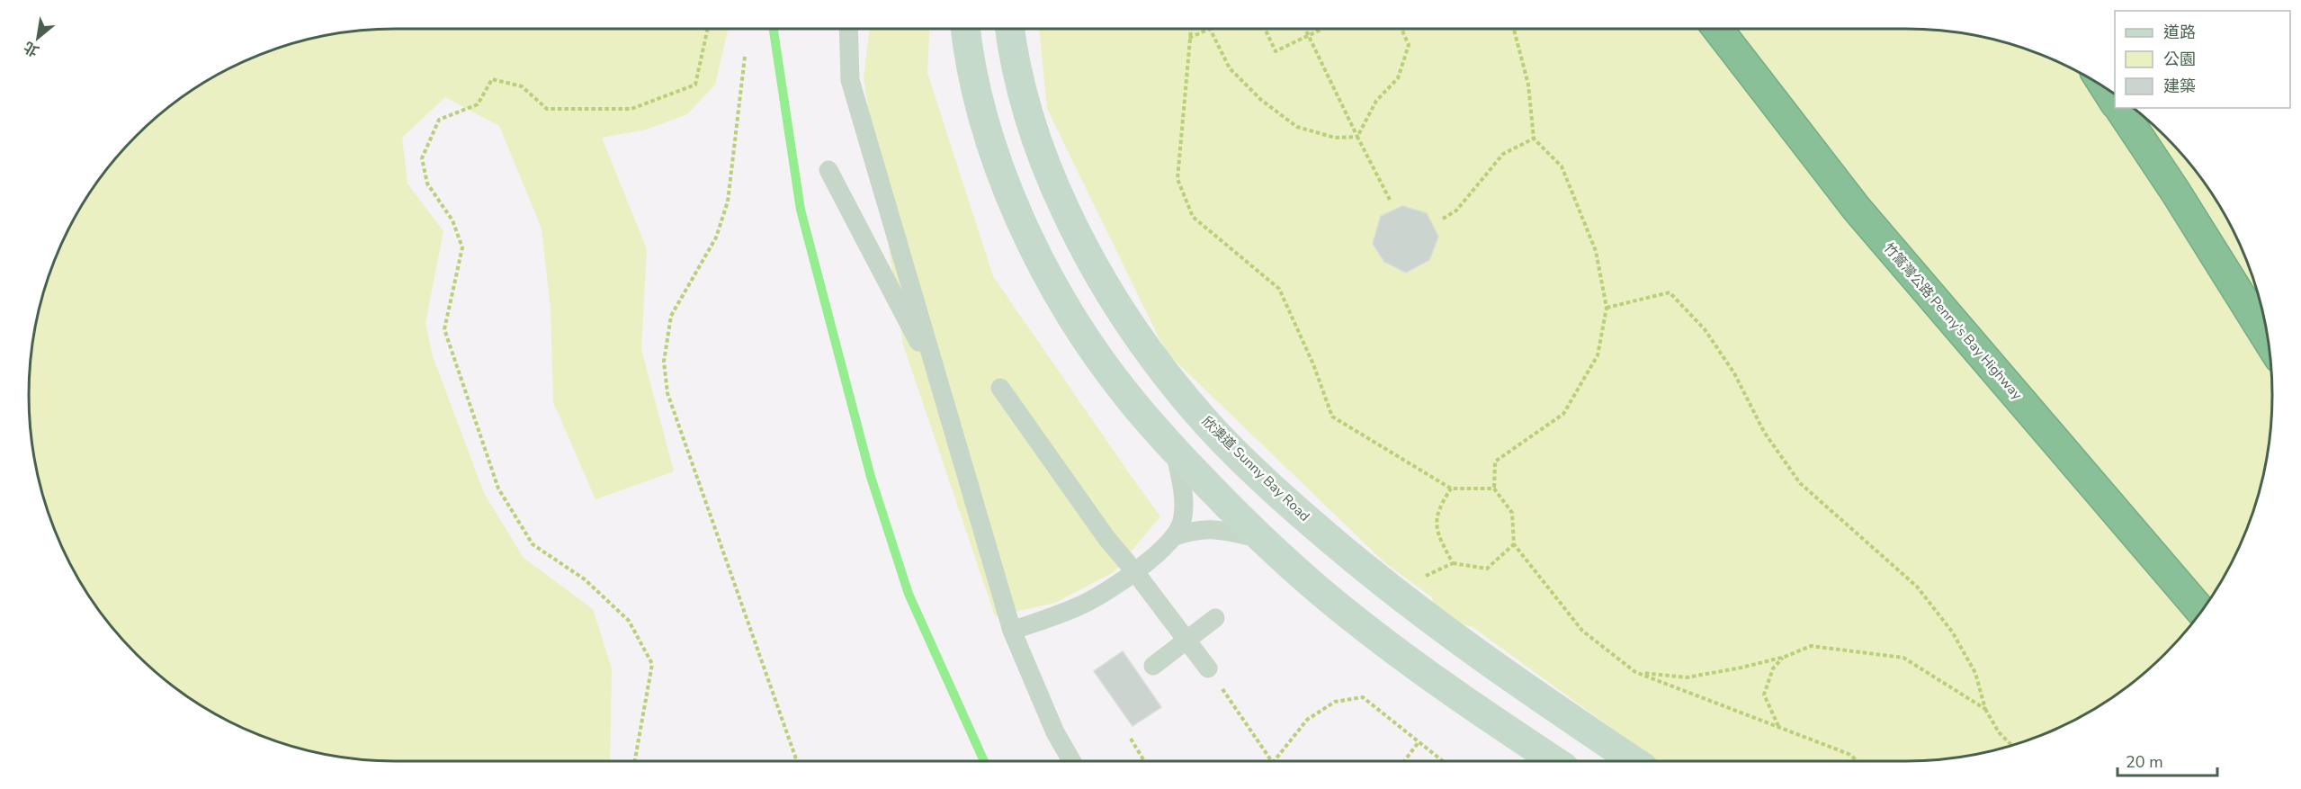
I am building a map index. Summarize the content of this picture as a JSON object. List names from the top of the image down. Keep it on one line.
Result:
{"streets":{"highway":["竹篙灣公路 Penny's Bay Highway"],"main road":["欣澳道 Sunny Bay Road"]},"legend":["道路","公園","建築"],"scale_bar":"20 m","north":"bottom left"}
